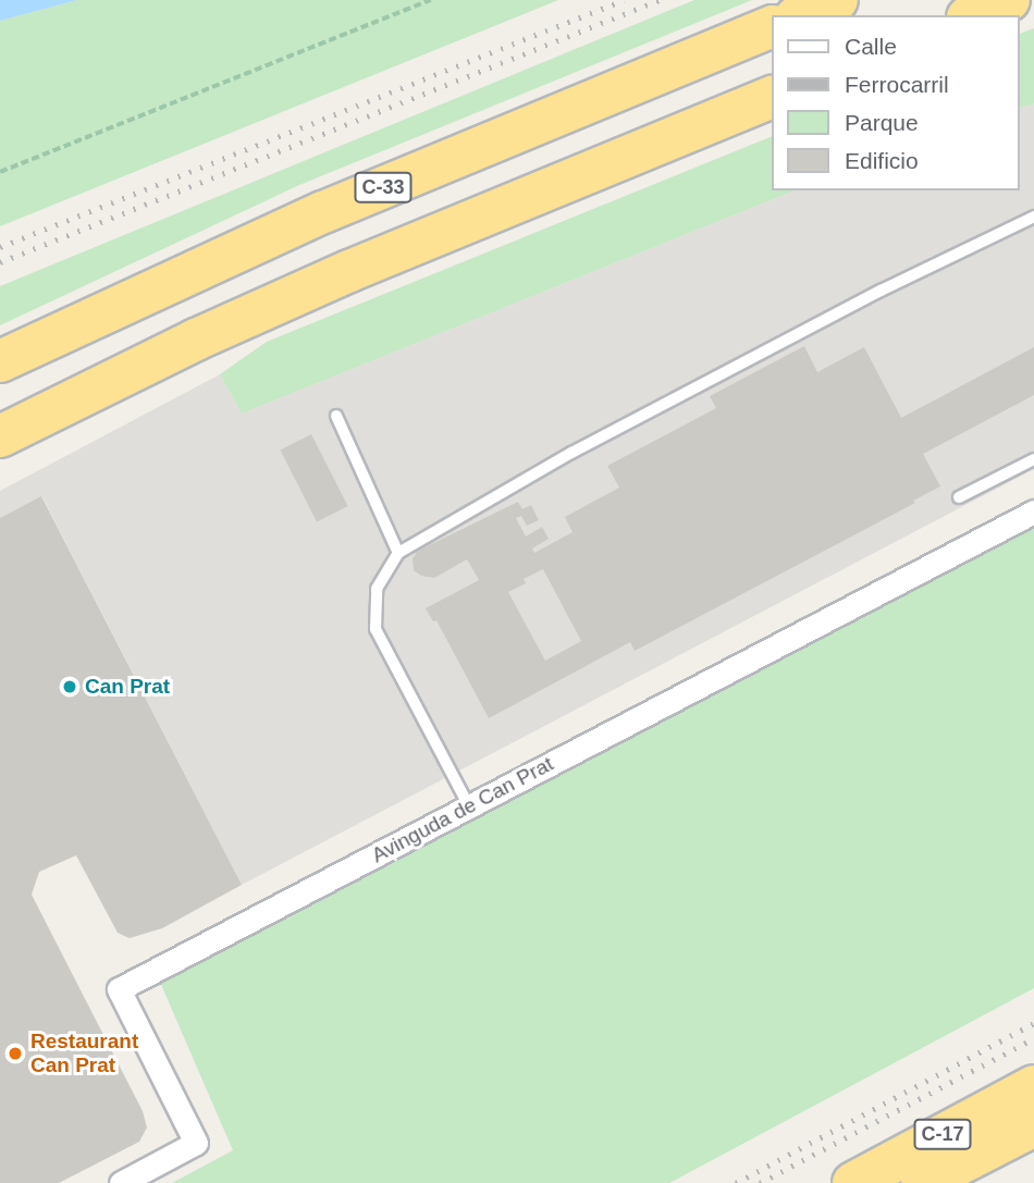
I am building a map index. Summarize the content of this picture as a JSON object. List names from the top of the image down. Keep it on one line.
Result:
{"streets":{"highway":["C-33","C-17"],"street":["Avinguda de Can Prat"]},"places":["Can Prat","Restaurant Can Prat"],"legend":["Calle","Ferrocarril","Parque","Edificio"]}
